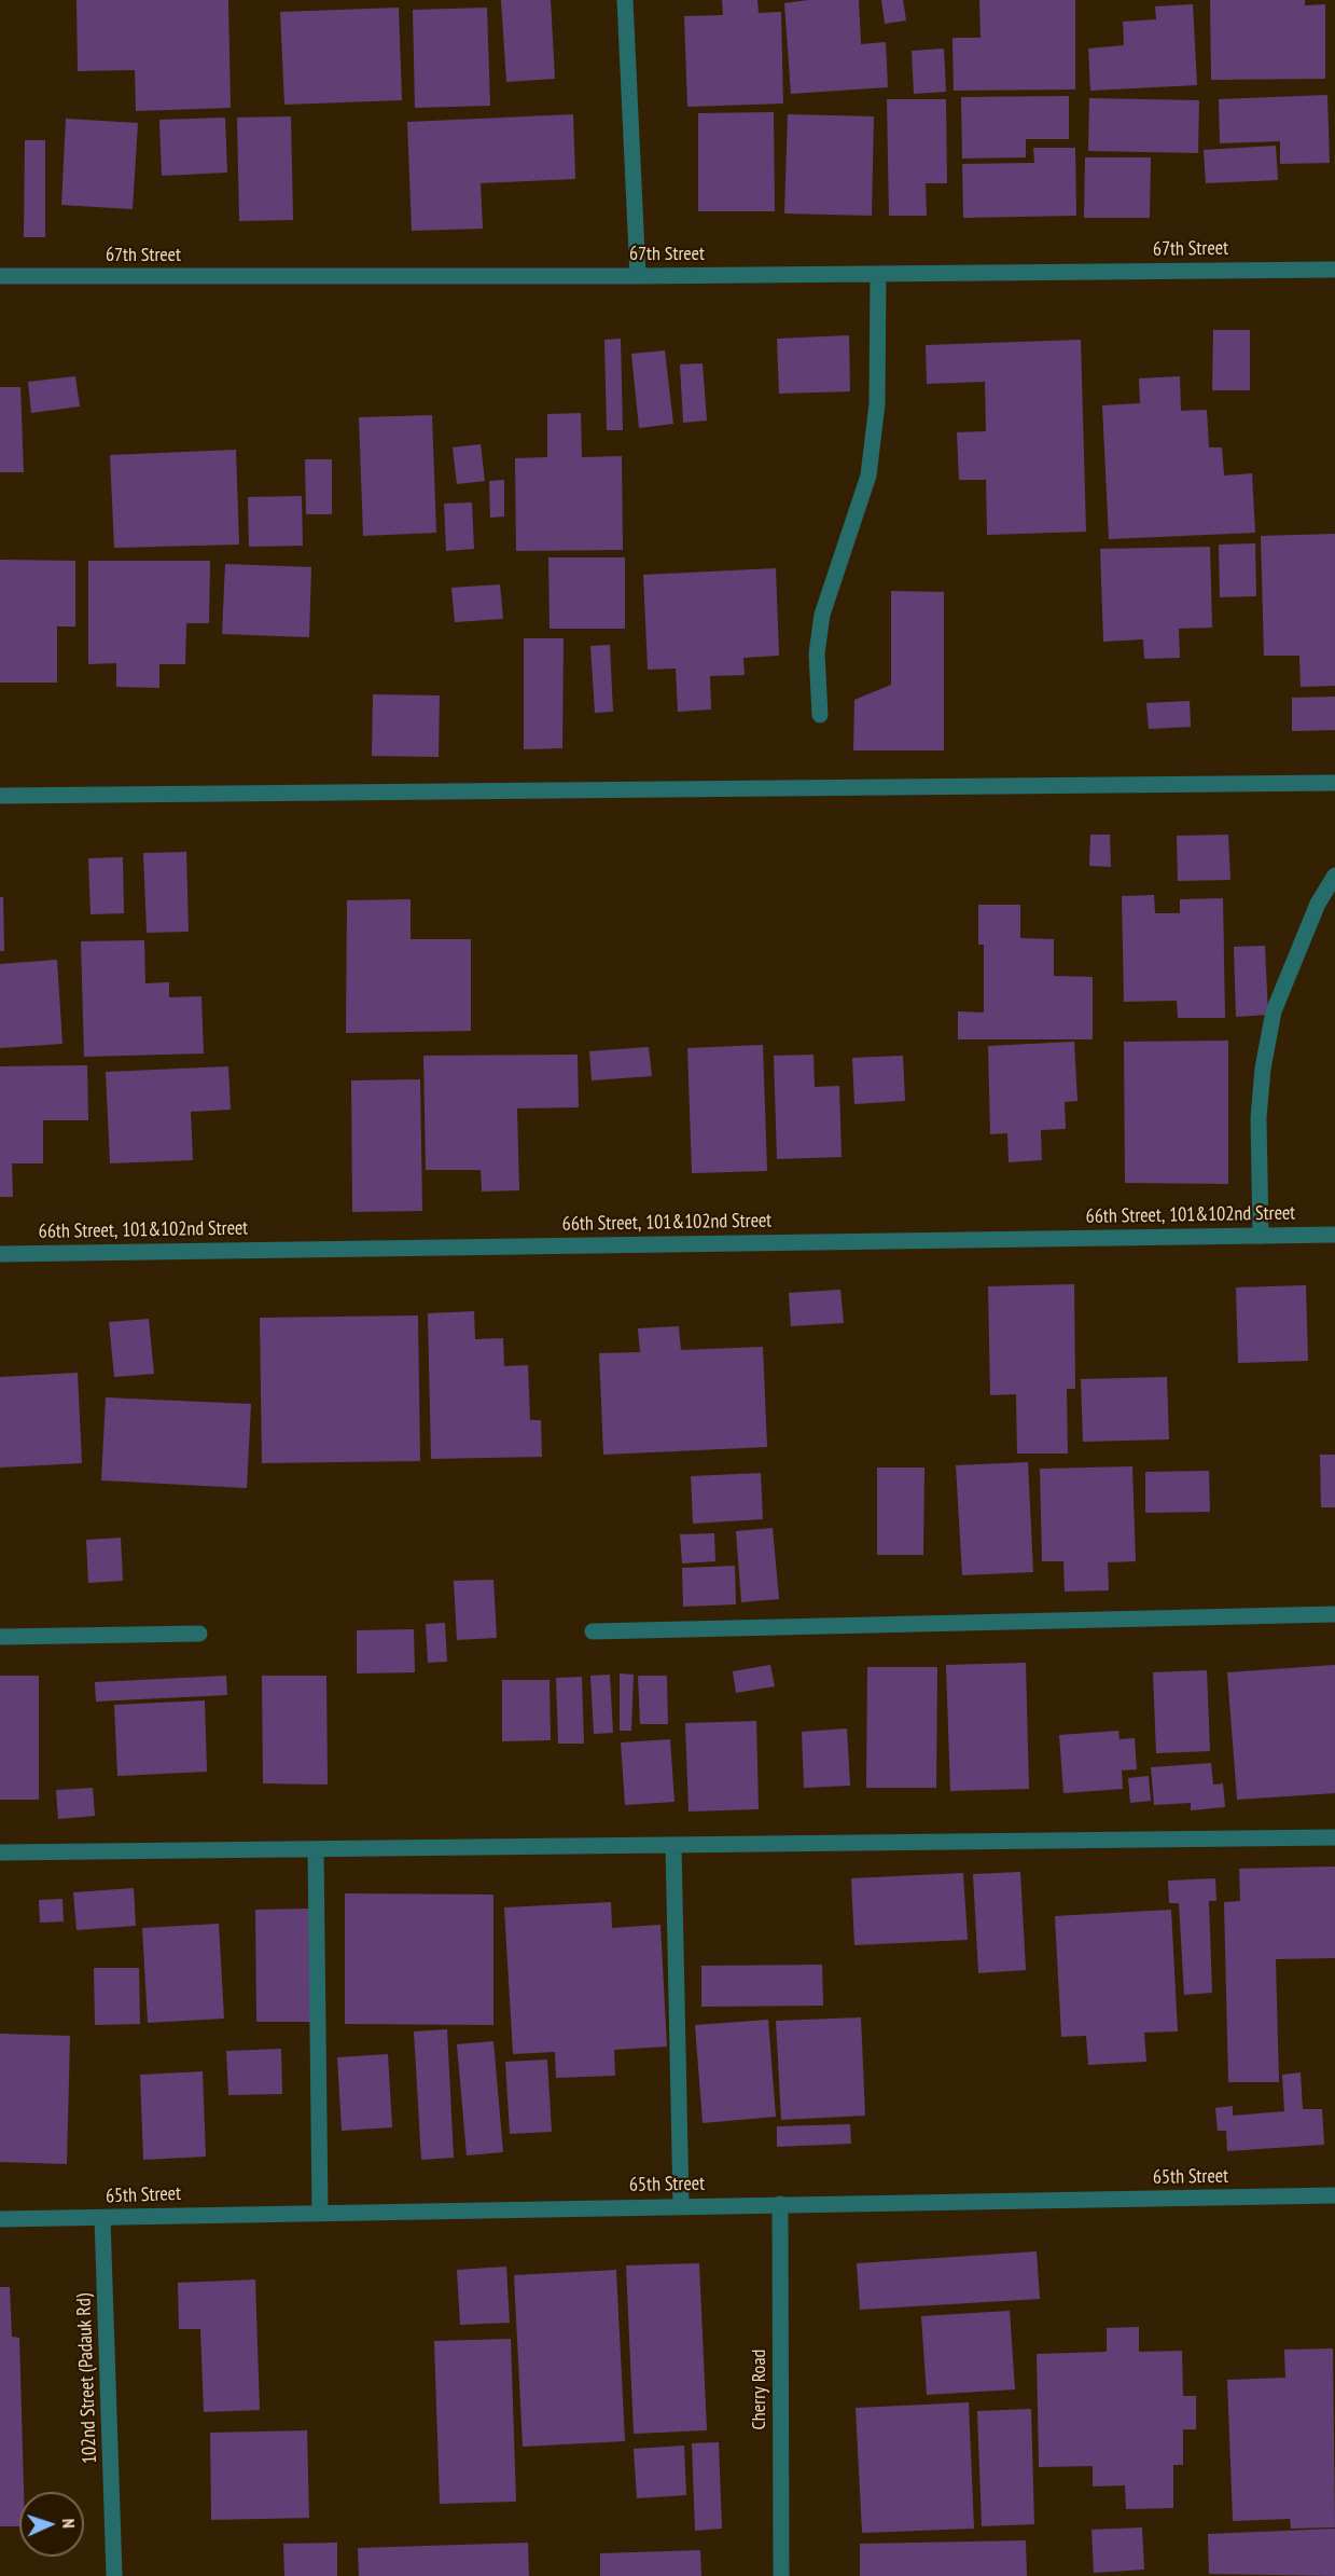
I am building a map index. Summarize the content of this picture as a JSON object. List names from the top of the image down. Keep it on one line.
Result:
{"streets":{"street":["67th Street","66th Street, 101&102nd Street","65th Street","102nd Street (Padauk Rd)","Cherry Road"]},"crossings":[["65th Street","102nd Street (Padauk Rd)"],["65th Street","Cherry Road"]],"north":"right"}
